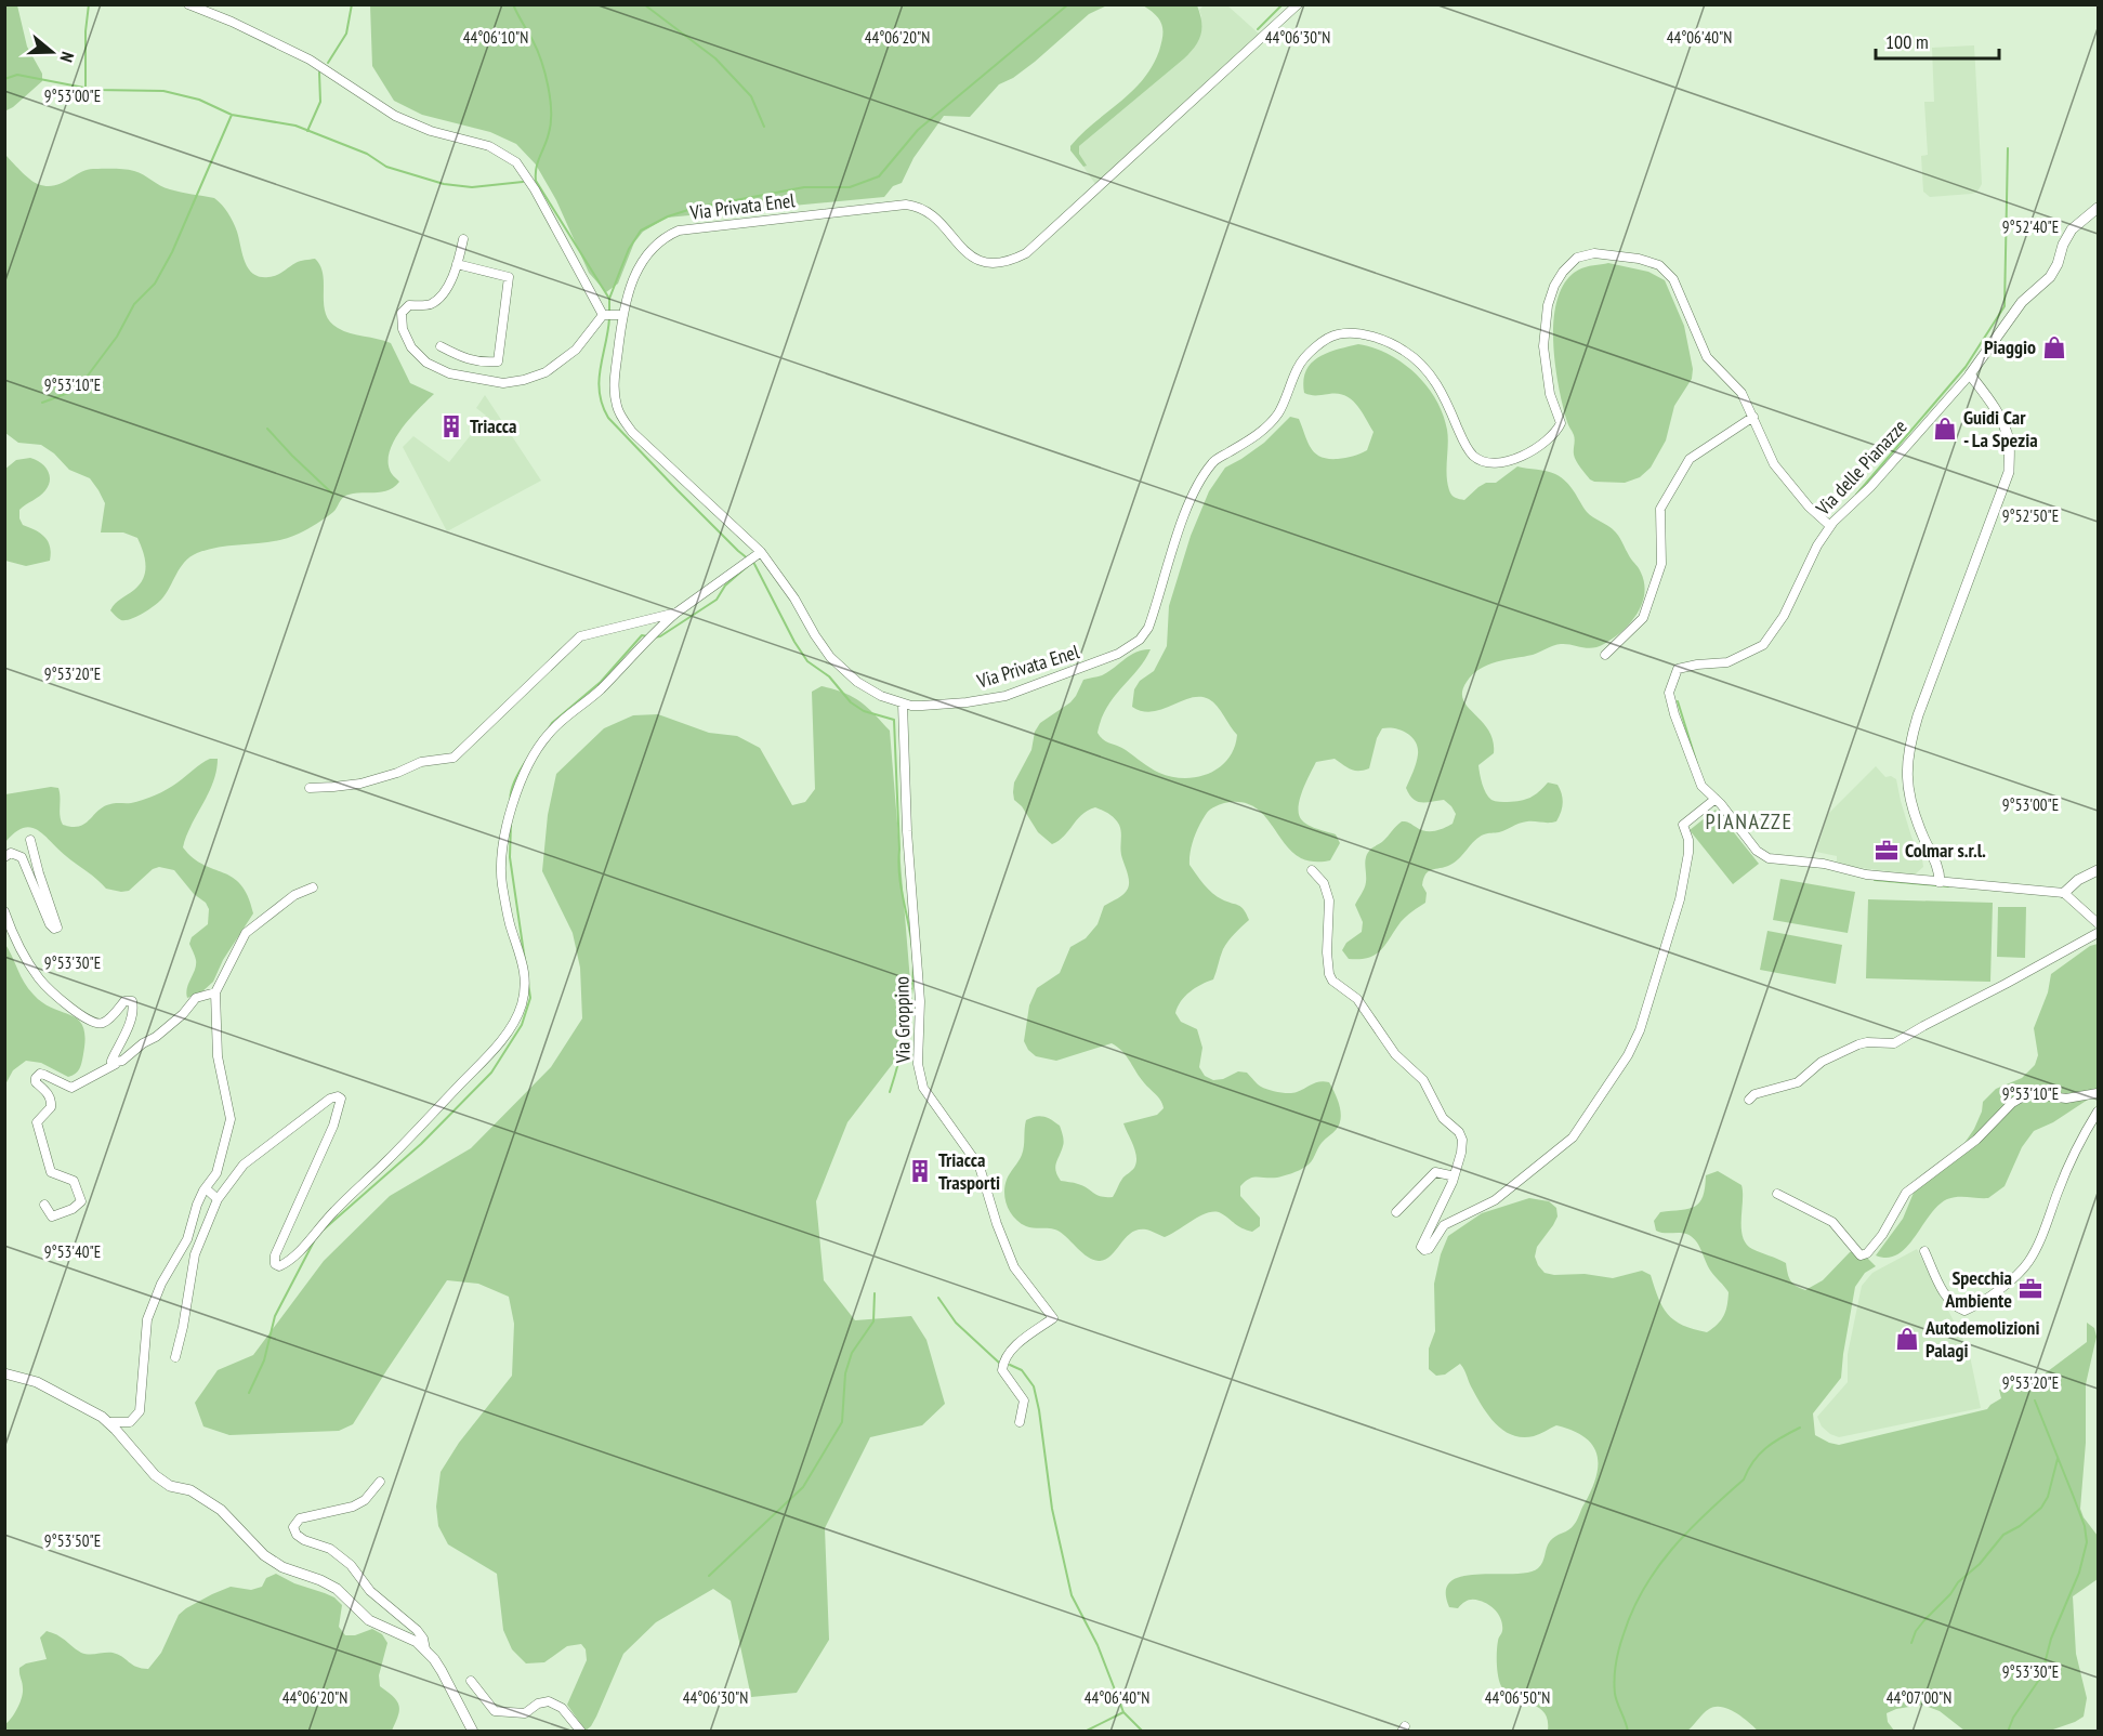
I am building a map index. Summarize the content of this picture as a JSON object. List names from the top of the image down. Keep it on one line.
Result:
{"streets":{"street":["Via Privata Enel","Via delle Pianazze","Via Groppino"]},"crossings":[["Via Privata Enel","Via delle Pianazze"],["Via Privata Enel","Via Groppino"]],"districts":["PIANAZZE"],"places":{"shop":["Piaggio","Guidi Car - La Spezia","Autodemolizioni Palagi"],"building":["Triacca","Triacca Trasporti"],"office":["Colmar s.r.l.","Specchia Ambiente"]},"scale_bar":"100 m","north":"right","coordinates":["44°06'10\"N","44°06'20\"N","44°06'30\"N","44°06'40\"N","9°53'00\"E","9°52'40\"E","9°53'10\"E","9°52'50\"E","9°53'20\"E","9°53'30\"E","9°53'40\"E","9°53'50\"E","44°06'50\"N","44°07'00\"N"]}
